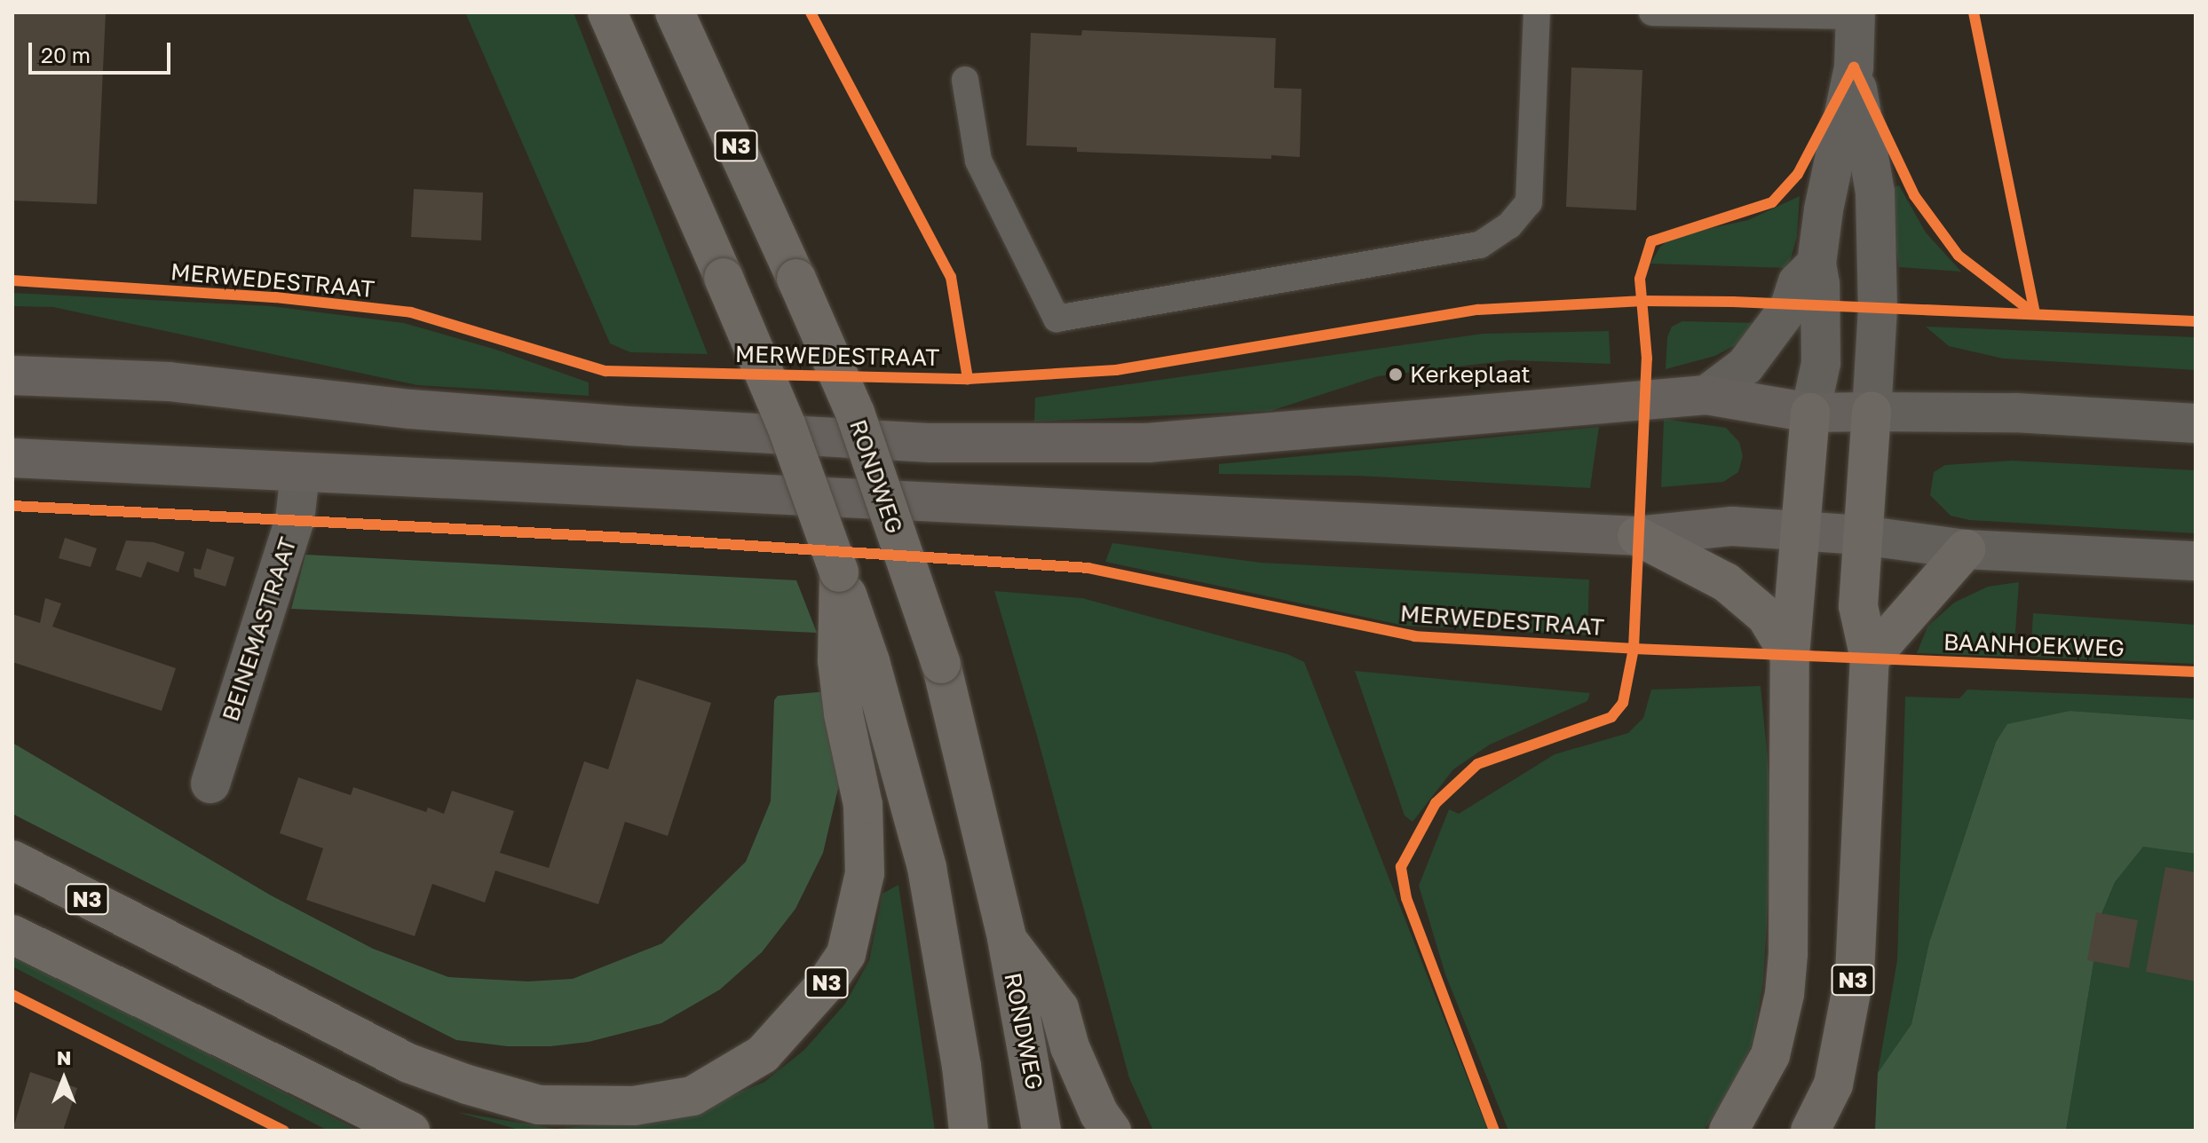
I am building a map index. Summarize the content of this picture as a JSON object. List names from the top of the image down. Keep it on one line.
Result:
{"streets":{"main road":["N3","RONDWEG"],"street":["BEINEMASTRAAT"],"cycle path":["MERWEDESTRAAT"]},"crossings":[["N3","RONDWEG"]],"places":["Kerkeplaat"],"scale_bar":"20 m","north":"top"}
